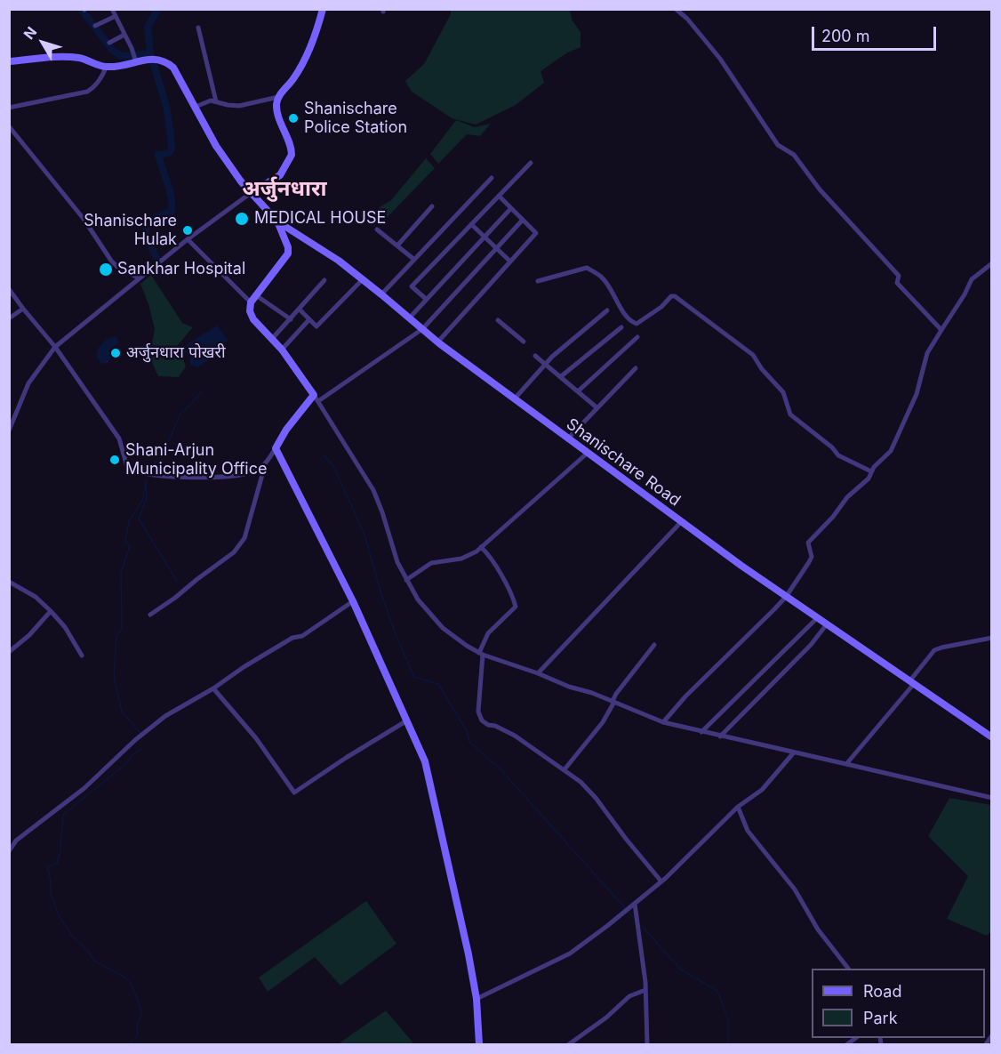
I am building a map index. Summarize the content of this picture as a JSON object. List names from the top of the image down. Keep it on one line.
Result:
{"streets":{"street":["Shanischare Road"]},"districts":["अर्जुनधारा"],"places":["Shanischare Police Station","MEDICAL HOUSE","Shanischare Hulak","Sankhar Hospital","अर्जुनधारा पोखरी","Shani-Arjun Municipality Office"],"legend":["Road","Park"],"scale_bar":"200 m","north":"top left"}
